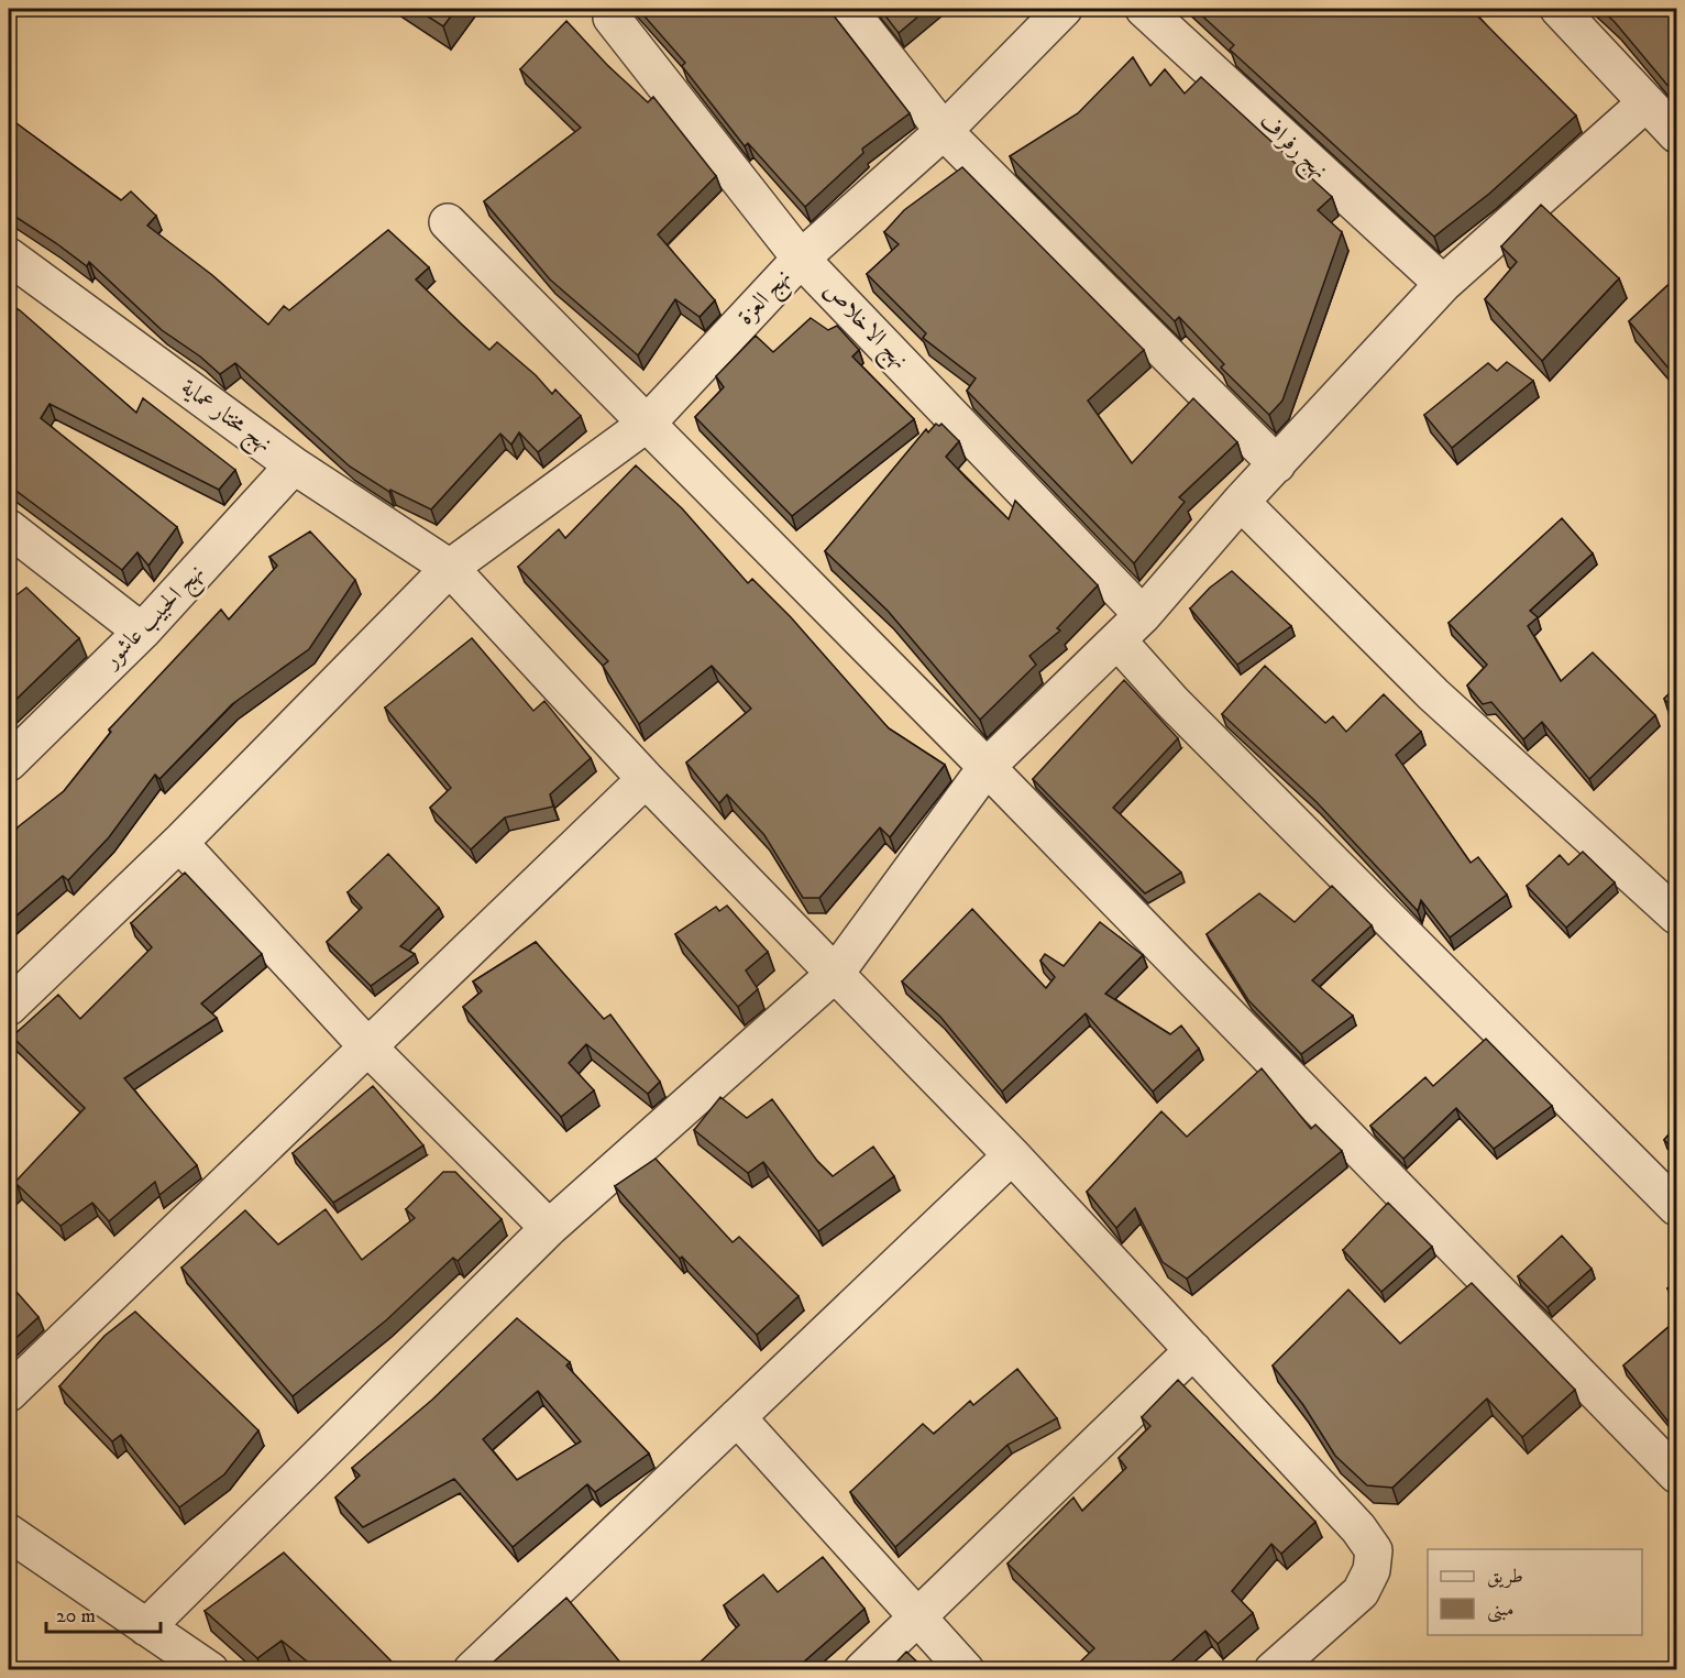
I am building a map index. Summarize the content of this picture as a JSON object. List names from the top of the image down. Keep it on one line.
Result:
{"streets":{"street":["نهج رفراف","نهج العزة","نهج الاخلاص","نهج مختار عماية","نهج الحبيب عاشور"]},"crossings":[["نهج العزة","نهج الاخلاص"],["نهج العزة","نهج مختار عماية"],["نهج مختار عماية","نهج الحبيب عاشور"]],"legend":["طريق","مبنى"],"scale_bar":"20 m"}
